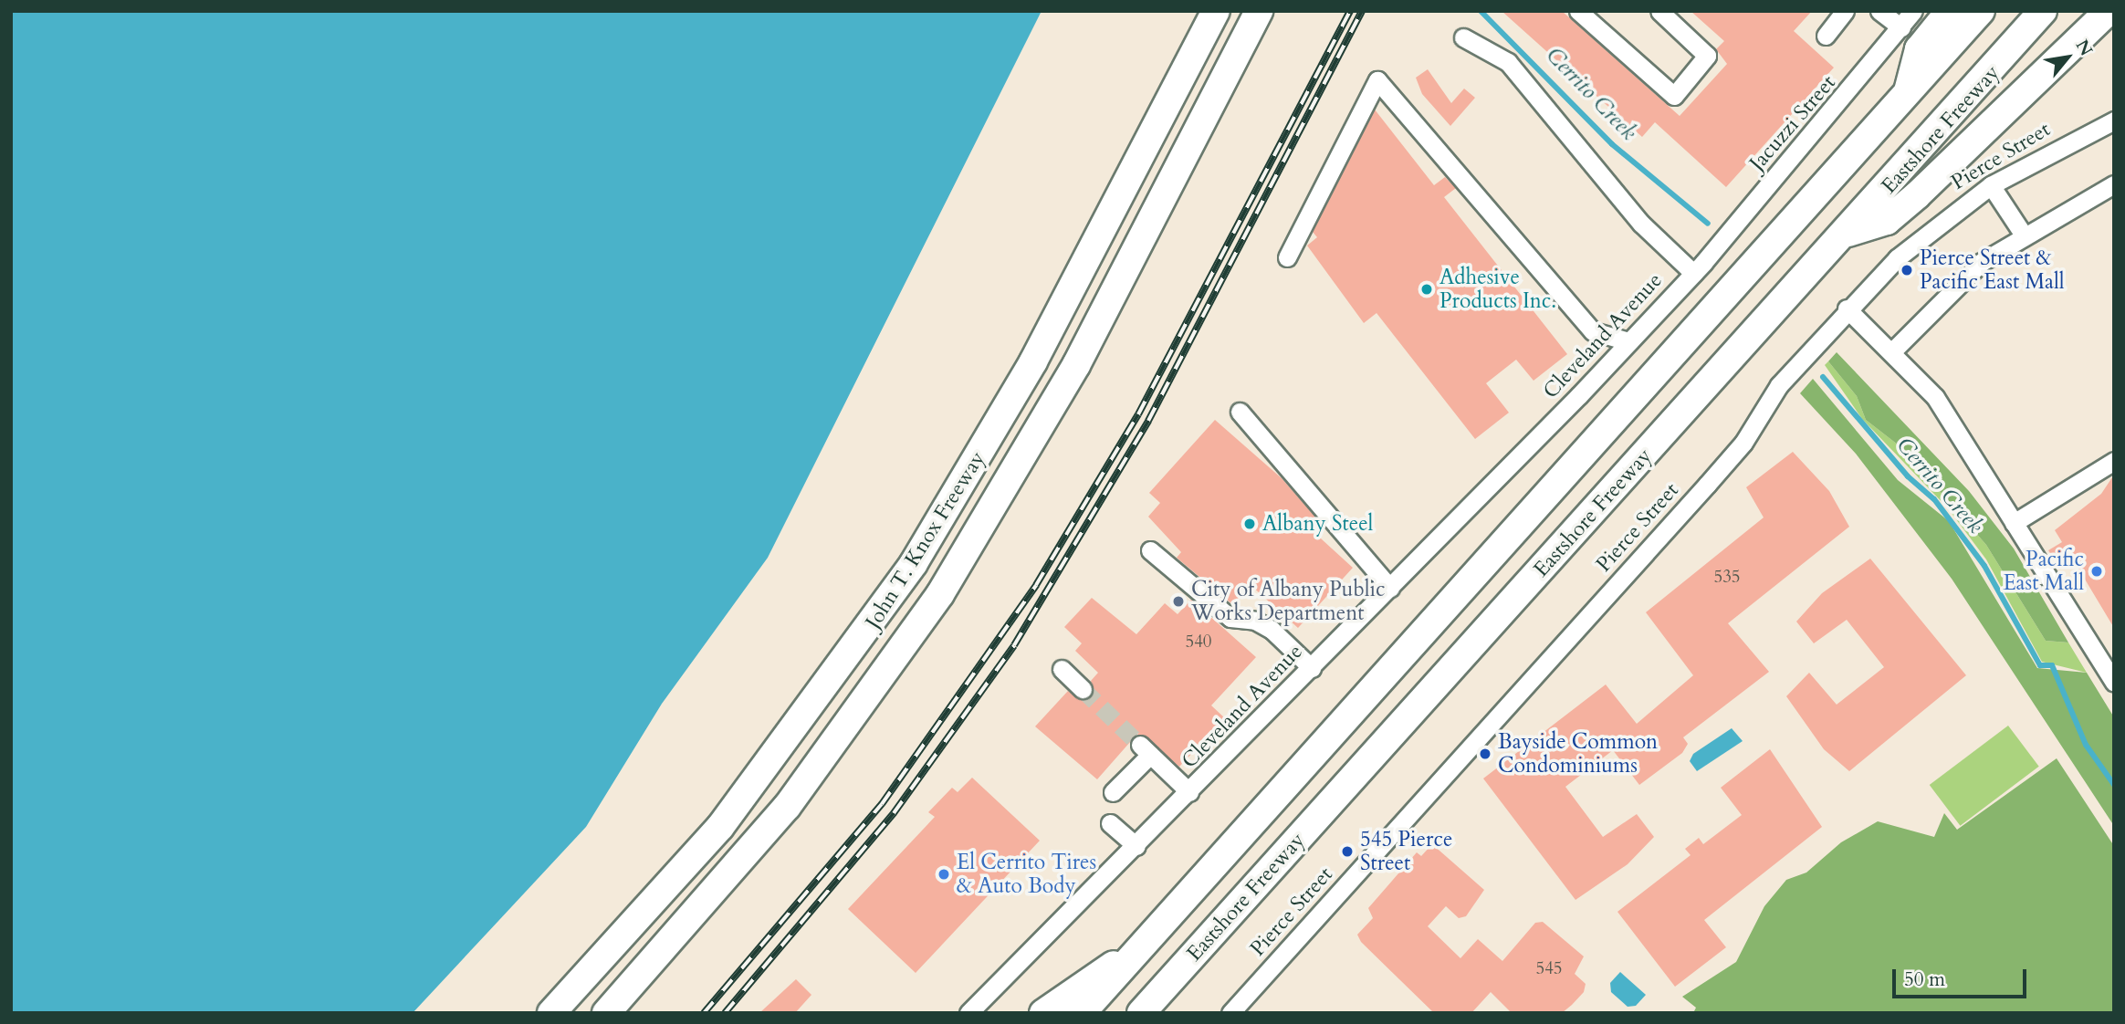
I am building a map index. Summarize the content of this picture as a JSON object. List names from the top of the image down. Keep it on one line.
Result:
{"streets":{"highway":["Eastshore Freeway","John T. Knox Freeway"],"street":["Jacuzzi Street","Pierce Street","Cleveland Avenue"]},"crossings":[["Jacuzzi Street","Cleveland Avenue"]],"water":["Cerrito Creek"],"places":["Pierce Street & Pacific East Mall","Adhesive Products Inc.","Albany Steel","Pacific East Mall","City of Albany Public Works Department","Bayside Common Condominiums","545 Pierce Street","El Cerrito Tires & Auto Body"],"house_numbers":["535","540","545"],"scale_bar":"50 m","north":"top right"}
